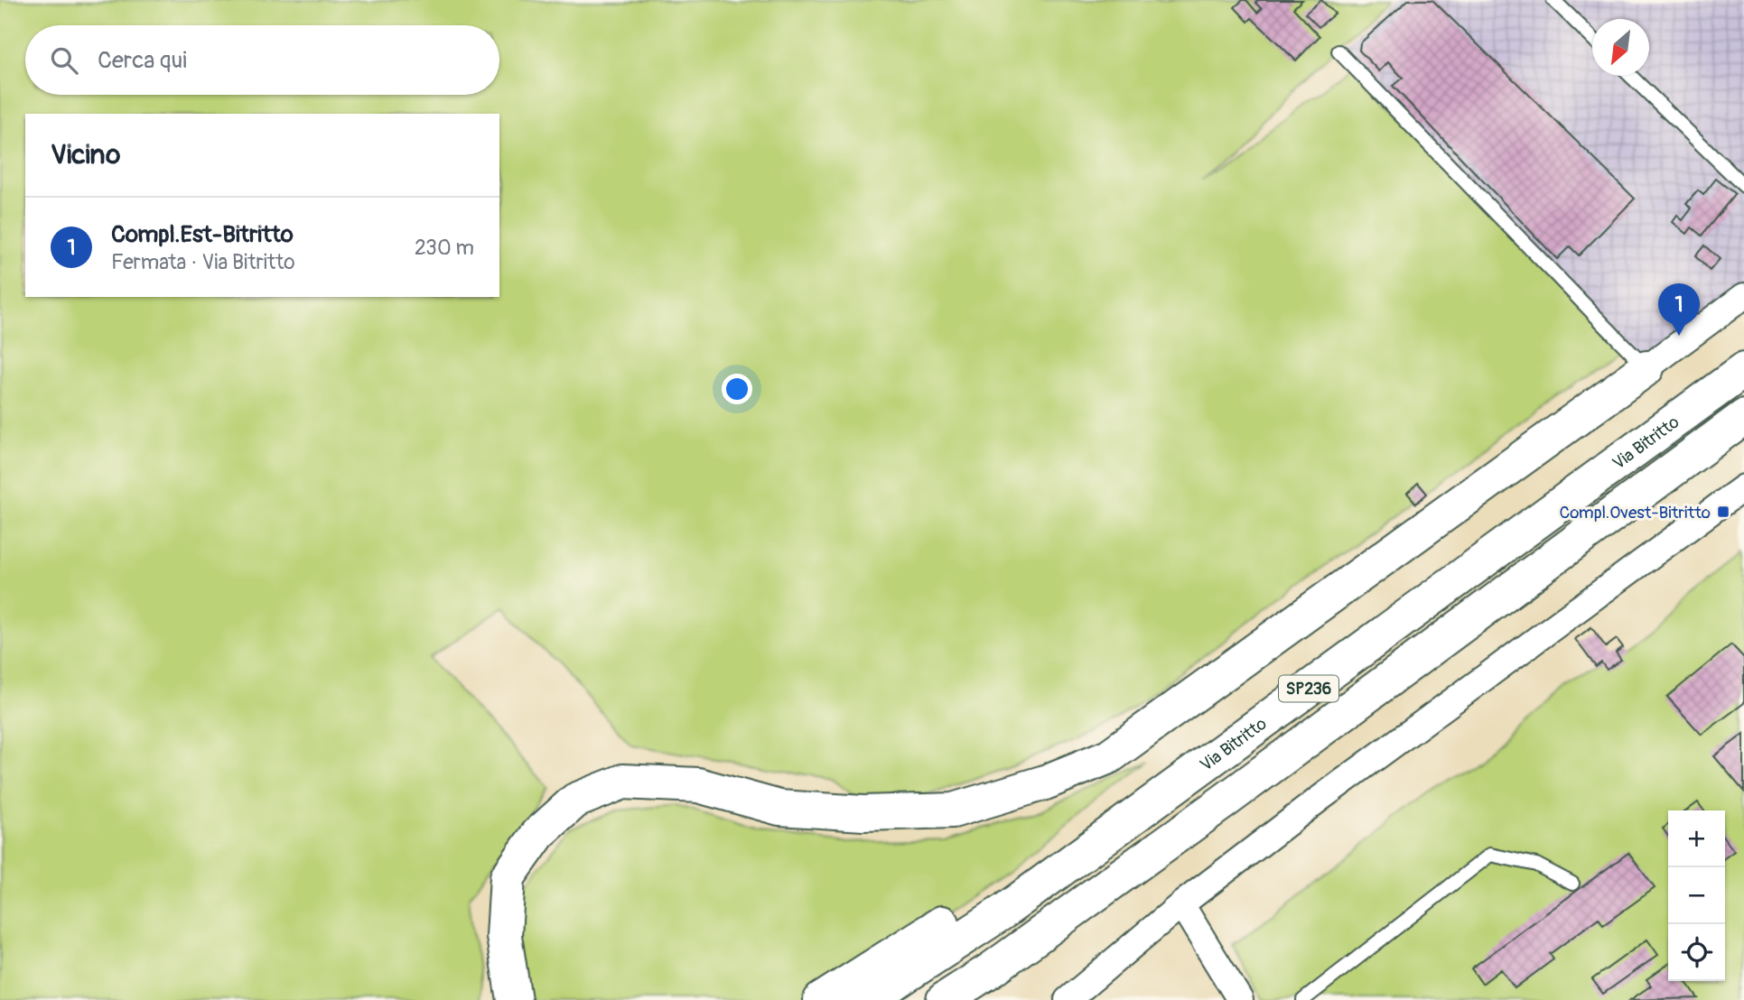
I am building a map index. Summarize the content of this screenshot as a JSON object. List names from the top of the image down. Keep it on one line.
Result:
{"streets":{"highway":["Via Bitritto","SP236"]},"places":{"transit":["Compl.Ovest-Bitritto"]},"north":"bottom left","page":{"search":"Cerca qui","heading":"Vicino","list":[{"mark":"1","name":"Compl.Est-Bitritto","note":"Fermata · Via Bitritto","value":"230 m"}],"pins":"1","map_buttons":["+","−"]}}
